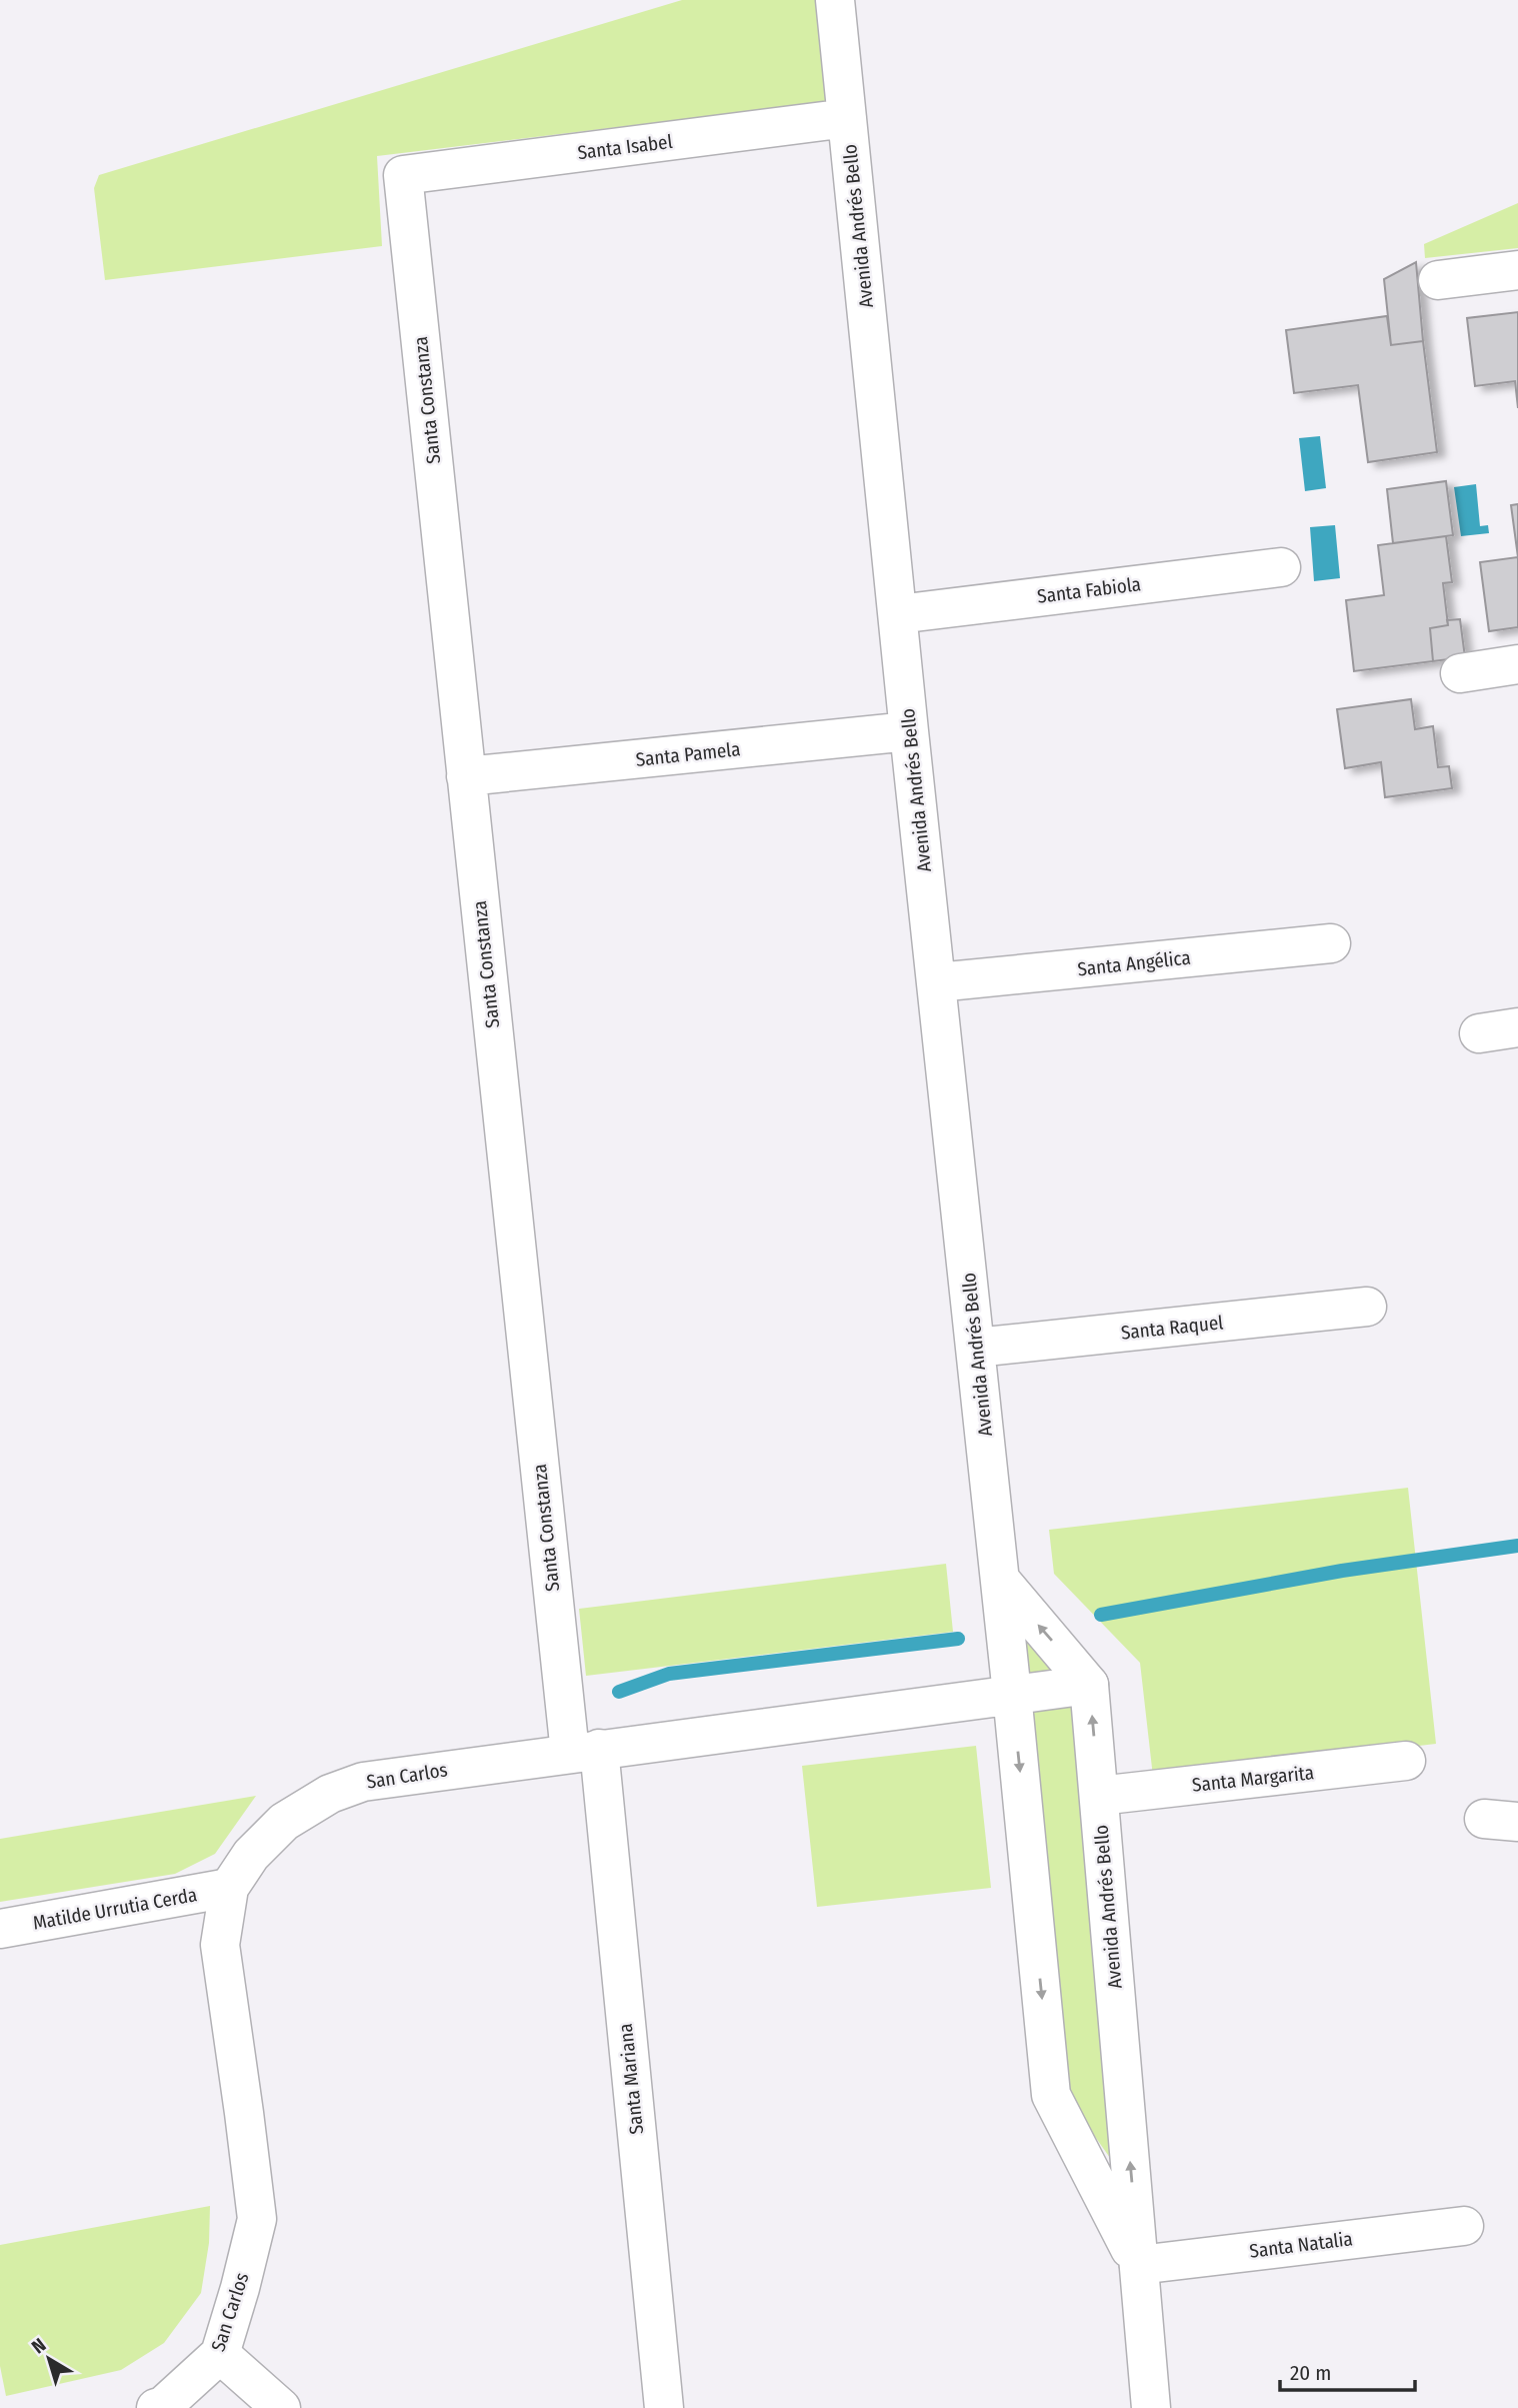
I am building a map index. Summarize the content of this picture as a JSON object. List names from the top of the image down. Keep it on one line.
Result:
{"streets":{"street":["Santa Isabel","Avenida Andrés Bello","Santa Constanza","Santa Fabiola","Santa Pamela","Santa Angélica","Santa Raquel","San Carlos","Santa Margarita","Matilde Urrutia Cerda","Santa Mariana","Santa Natalia"]},"crossings":[["Santa Isabel","Avenida Andrés Bello"],["Santa Isabel","Santa Constanza"],["Avenida Andrés Bello","Santa Fabiola"],["Avenida Andrés Bello","Santa Pamela"],["Avenida Andrés Bello","Santa Angélica"],["Avenida Andrés Bello","Santa Raquel"],["Avenida Andrés Bello","San Carlos"],["Avenida Andrés Bello","Santa Margarita"],["Avenida Andrés Bello","Santa Natalia"],["Santa Constanza","Santa Pamela"],["Santa Constanza","San Carlos"],["Santa Constanza","Santa Mariana"],["San Carlos","Matilde Urrutia Cerda"],["San Carlos","Santa Mariana"]],"scale_bar":"20 m","north":"top left"}
